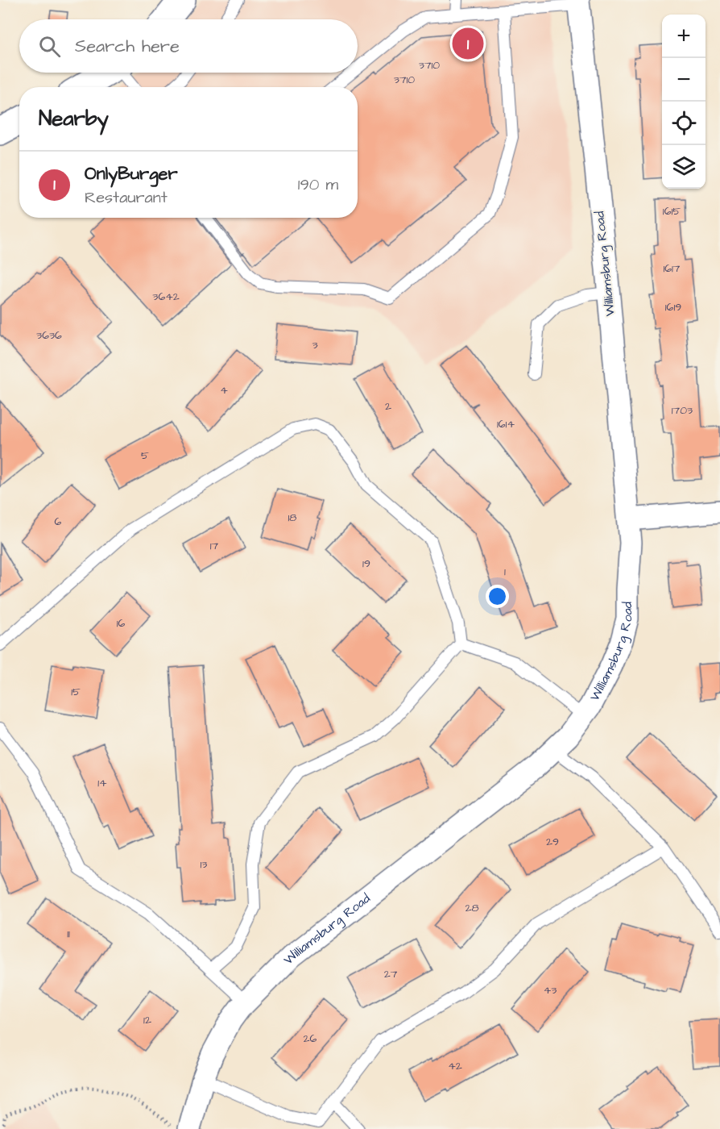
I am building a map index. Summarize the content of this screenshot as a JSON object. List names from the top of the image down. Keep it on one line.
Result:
{"streets":{"street":["Williamsburg Road"]},"house_numbers":["3710","3710","1615","1617","3642","1619","3636","3","4","2","1703","1614","5","18","6","17","19","1","16","15","14","29","13","28","11","27","43","12","26","42"],"page":{"map_buttons":["+","−"],"search":"Search here","pins":"1","heading":"Nearby","list":[{"mark":"1","name":"OnlyBurger","note":"Restaurant","value":"190 m"}]}}
